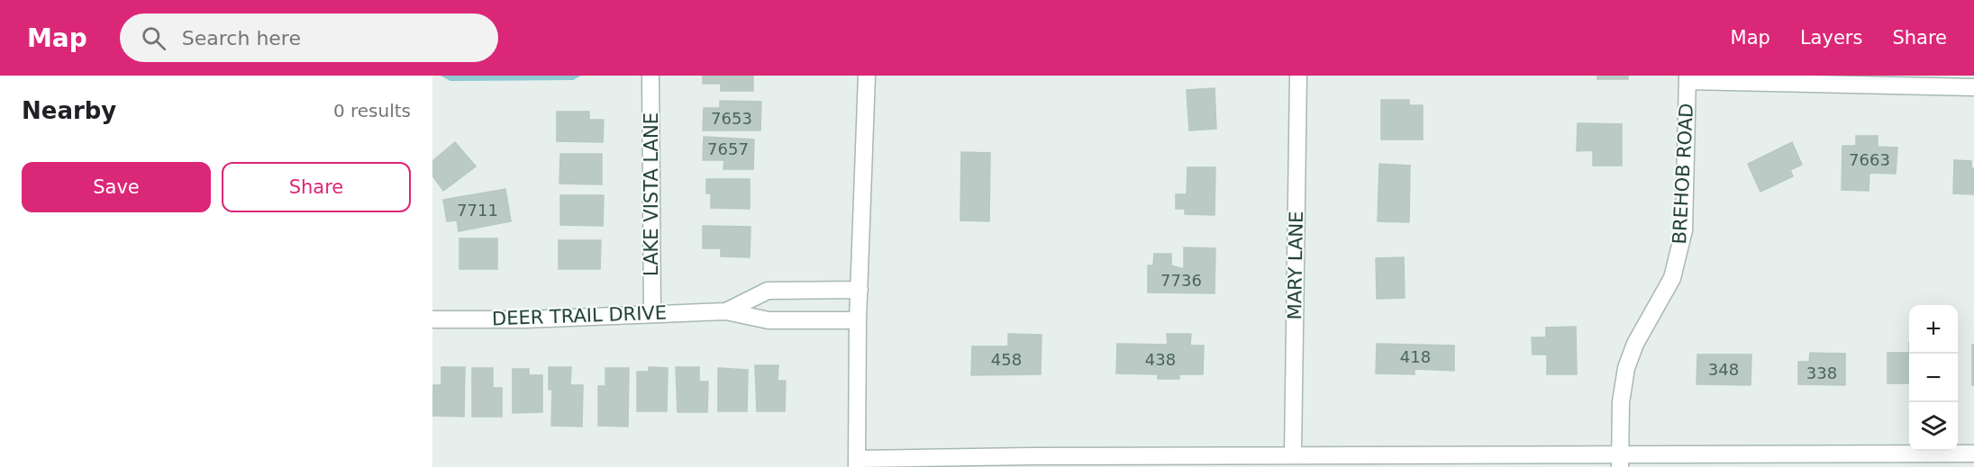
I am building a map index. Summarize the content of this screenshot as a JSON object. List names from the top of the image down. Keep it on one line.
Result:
{"streets":{"street":["BREHOB ROAD","LAKE VISTA LANE","MARY LANE","DEER TRAIL DRIVE"]},"crossings":[["LAKE VISTA LANE","DEER TRAIL DRIVE"]],"house_numbers":["7653","7657","7663","7711","7736","418","458","438","348","338"],"page":{"header":"Map","search":"Search here","nav":["Map","Layers","Share"],"heading":["Nearby","0 results"],"buttons":["Save","Share"],"map_buttons":["+","−"]}}
